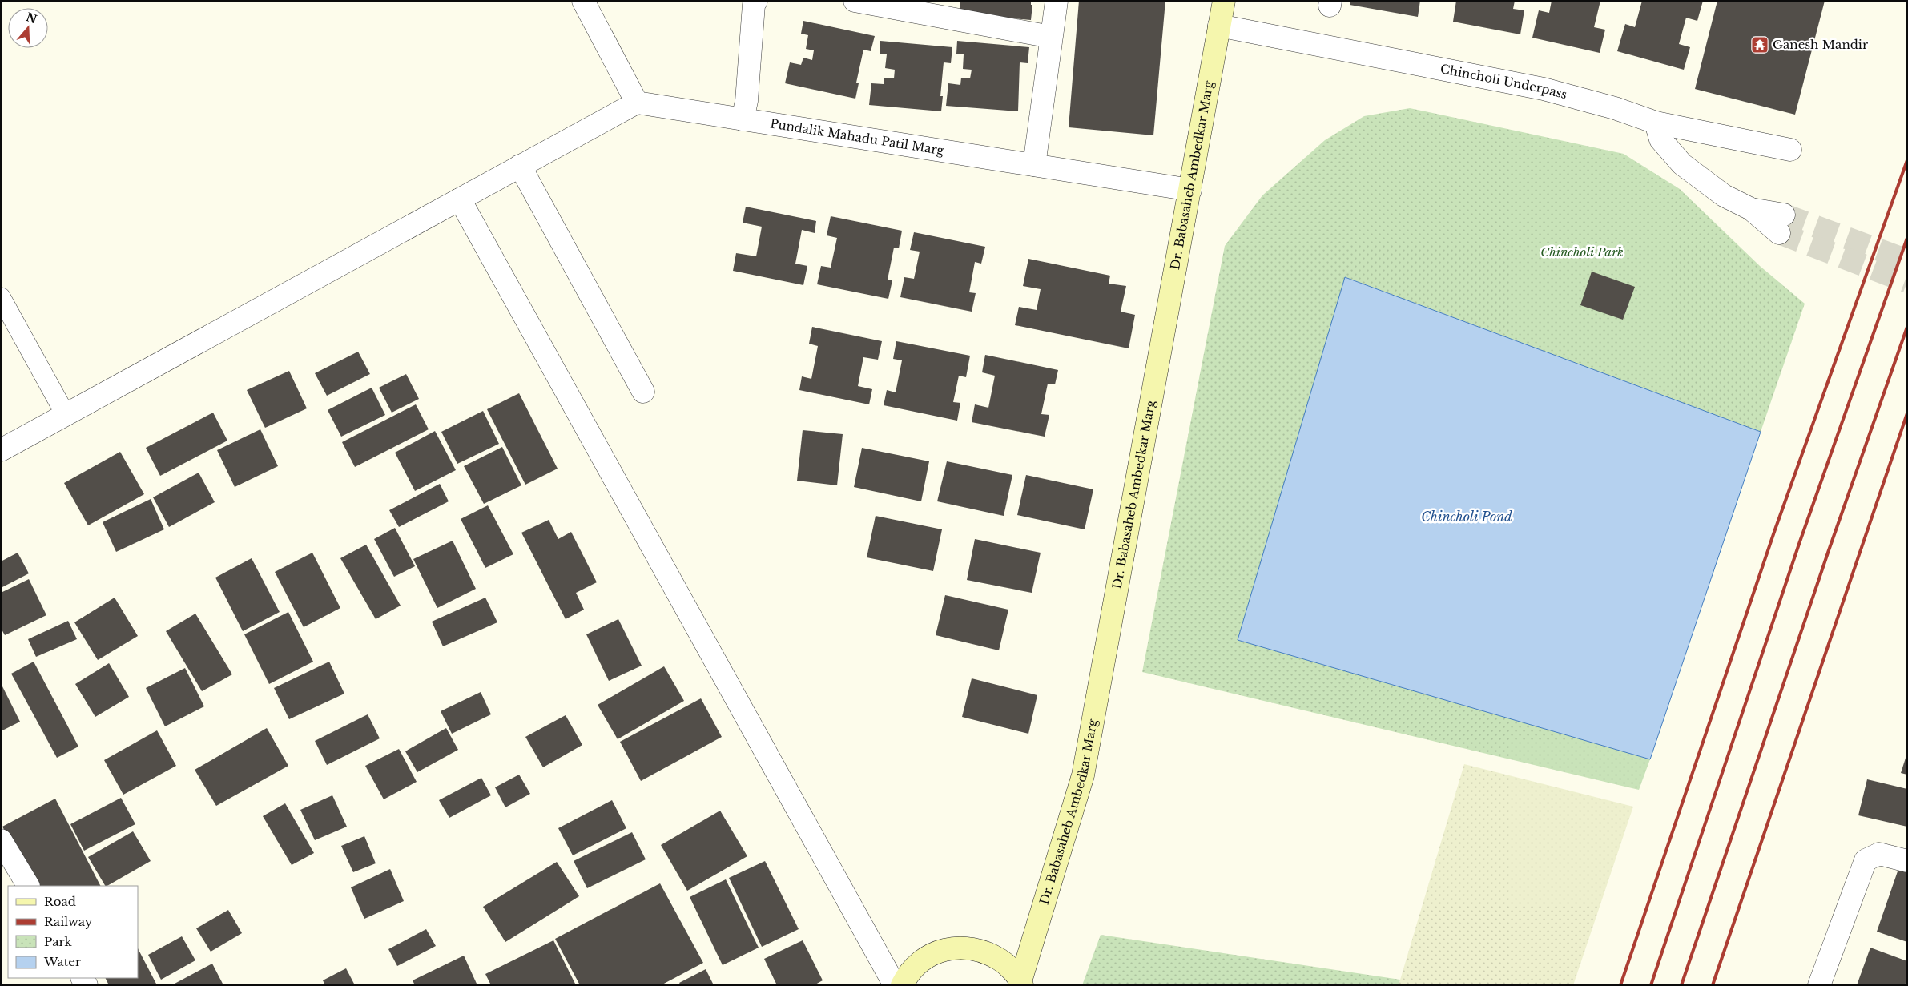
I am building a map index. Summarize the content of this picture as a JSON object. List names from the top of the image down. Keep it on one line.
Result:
{"streets":{"main road":["Dr. Babasaheb Ambedkar Marg"],"street":["Chincholi Underpass","Pundalik Mahadu Patil Marg"]},"crossings":[["Chincholi Underpass","Dr. Babasaheb Ambedkar Marg"],["Pundalik Mahadu Patil Marg","Dr. Babasaheb Ambedkar Marg"]],"water":["Chincholi Pond"],"parks":["Chincholi Park"],"places":{"temple":["Ganesh Mandir"]},"legend":["Road","Railway","Park","Water"],"north":"top"}
